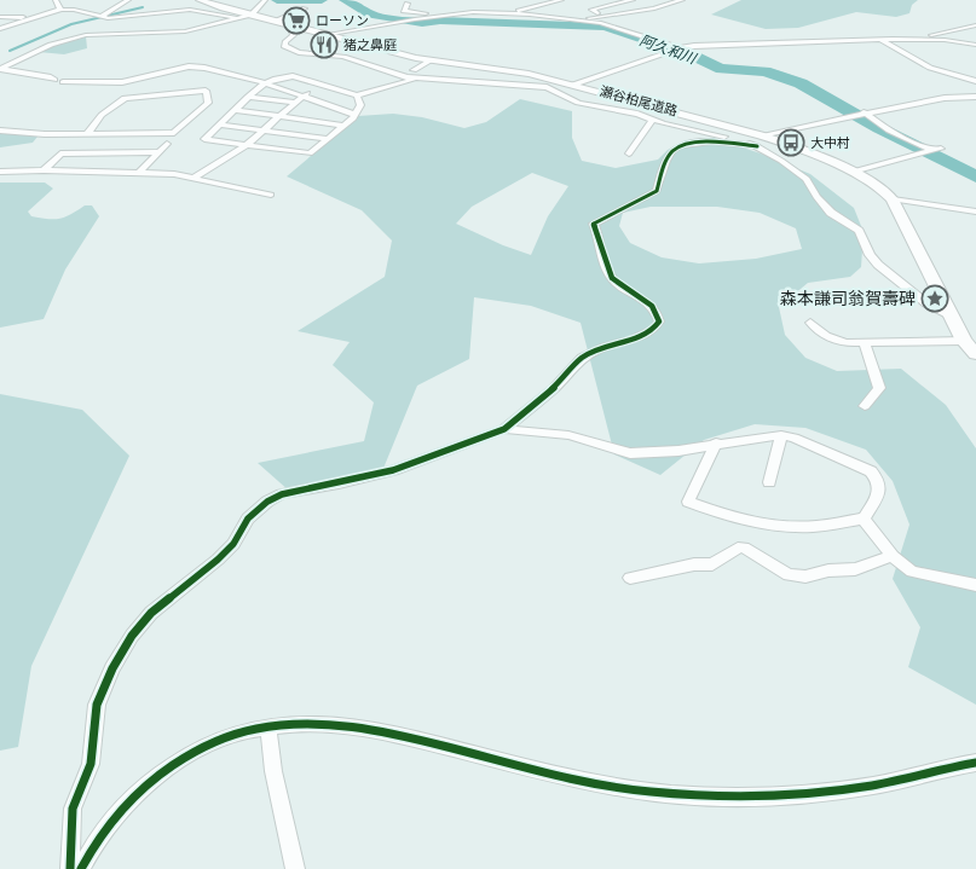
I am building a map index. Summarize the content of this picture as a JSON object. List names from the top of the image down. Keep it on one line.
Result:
{"streets":{"main road":["瀬谷柏尾道路"]},"water":["阿久和川"],"places":{"supermarket":["ローソン"],"restaurant":["猪之鼻庭"],"bus stop":["大中村"],"place":["森本謙司翁賀壽碑"]}}
